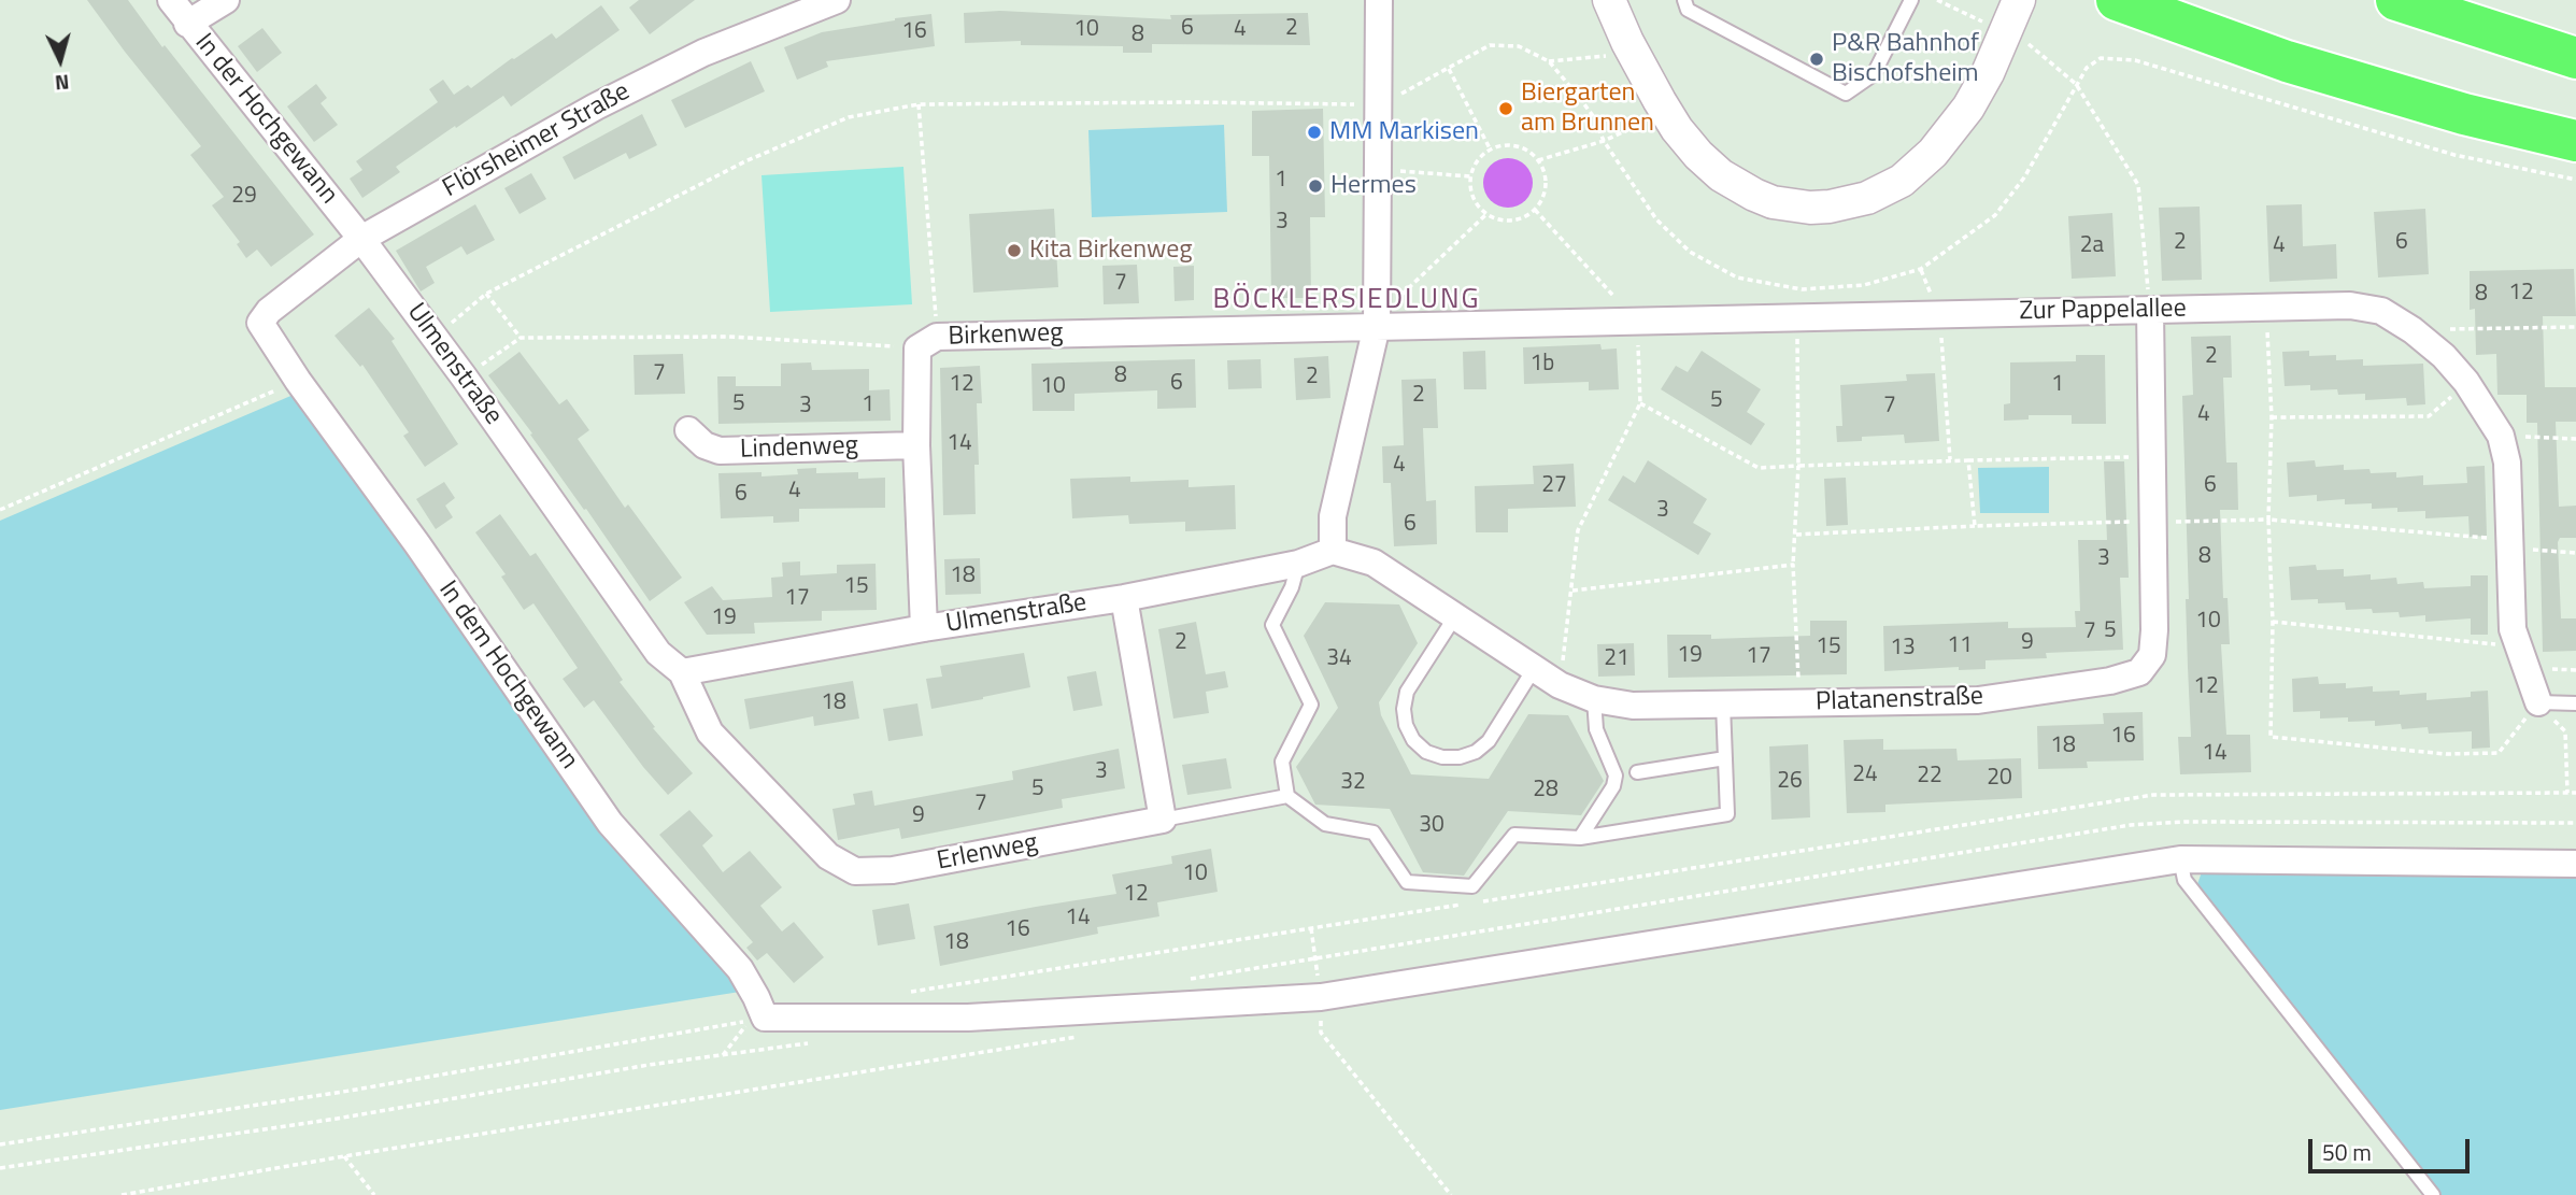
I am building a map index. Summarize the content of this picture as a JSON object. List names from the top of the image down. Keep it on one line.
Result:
{"streets":{"street":["In der Hochgewann","Flörsheimer Straße","Zur Pappelallee","Birkenweg","Ulmenstraße","Lindenweg","In dem Hochgewann","Platanenstraße","Erlenweg"]},"crossings":[["In der Hochgewann","Flörsheimer Straße"],["In der Hochgewann","Ulmenstraße"],["Flörsheimer Straße","Ulmenstraße"],["Flörsheimer Straße","In dem Hochgewann"],["Zur Pappelallee","Birkenweg"],["Zur Pappelallee","Platanenstraße"],["Birkenweg","Ulmenstraße"],["Birkenweg","Lindenweg"],["Ulmenstraße","Platanenstraße"],["Ulmenstraße","Erlenweg"]],"districts":["BÖCKLERSIEDLUNG"],"places":["P&R Bahnhof Bischofsheim","Biergarten am Brunnen","MM Markisen","Hermes","Kita Birkenweg"],"house_numbers":["6","2","10","4","16","8","1","29","3","2","6","2a","4","7","12","8","2","1b","7","8","2","6","12","1","10","2","5","5","1","3","7","4","14","4","27","6","4","6","3","6","8","3","18","15","17","19","10","5","7","2","9","11","15","13","19","17","34","21","12","18","16","18","14","3","24","22","20","26","32","5","28","7","9","30","10","12","14","16","18"],"scale_bar":"50 m","north":"bottom"}
